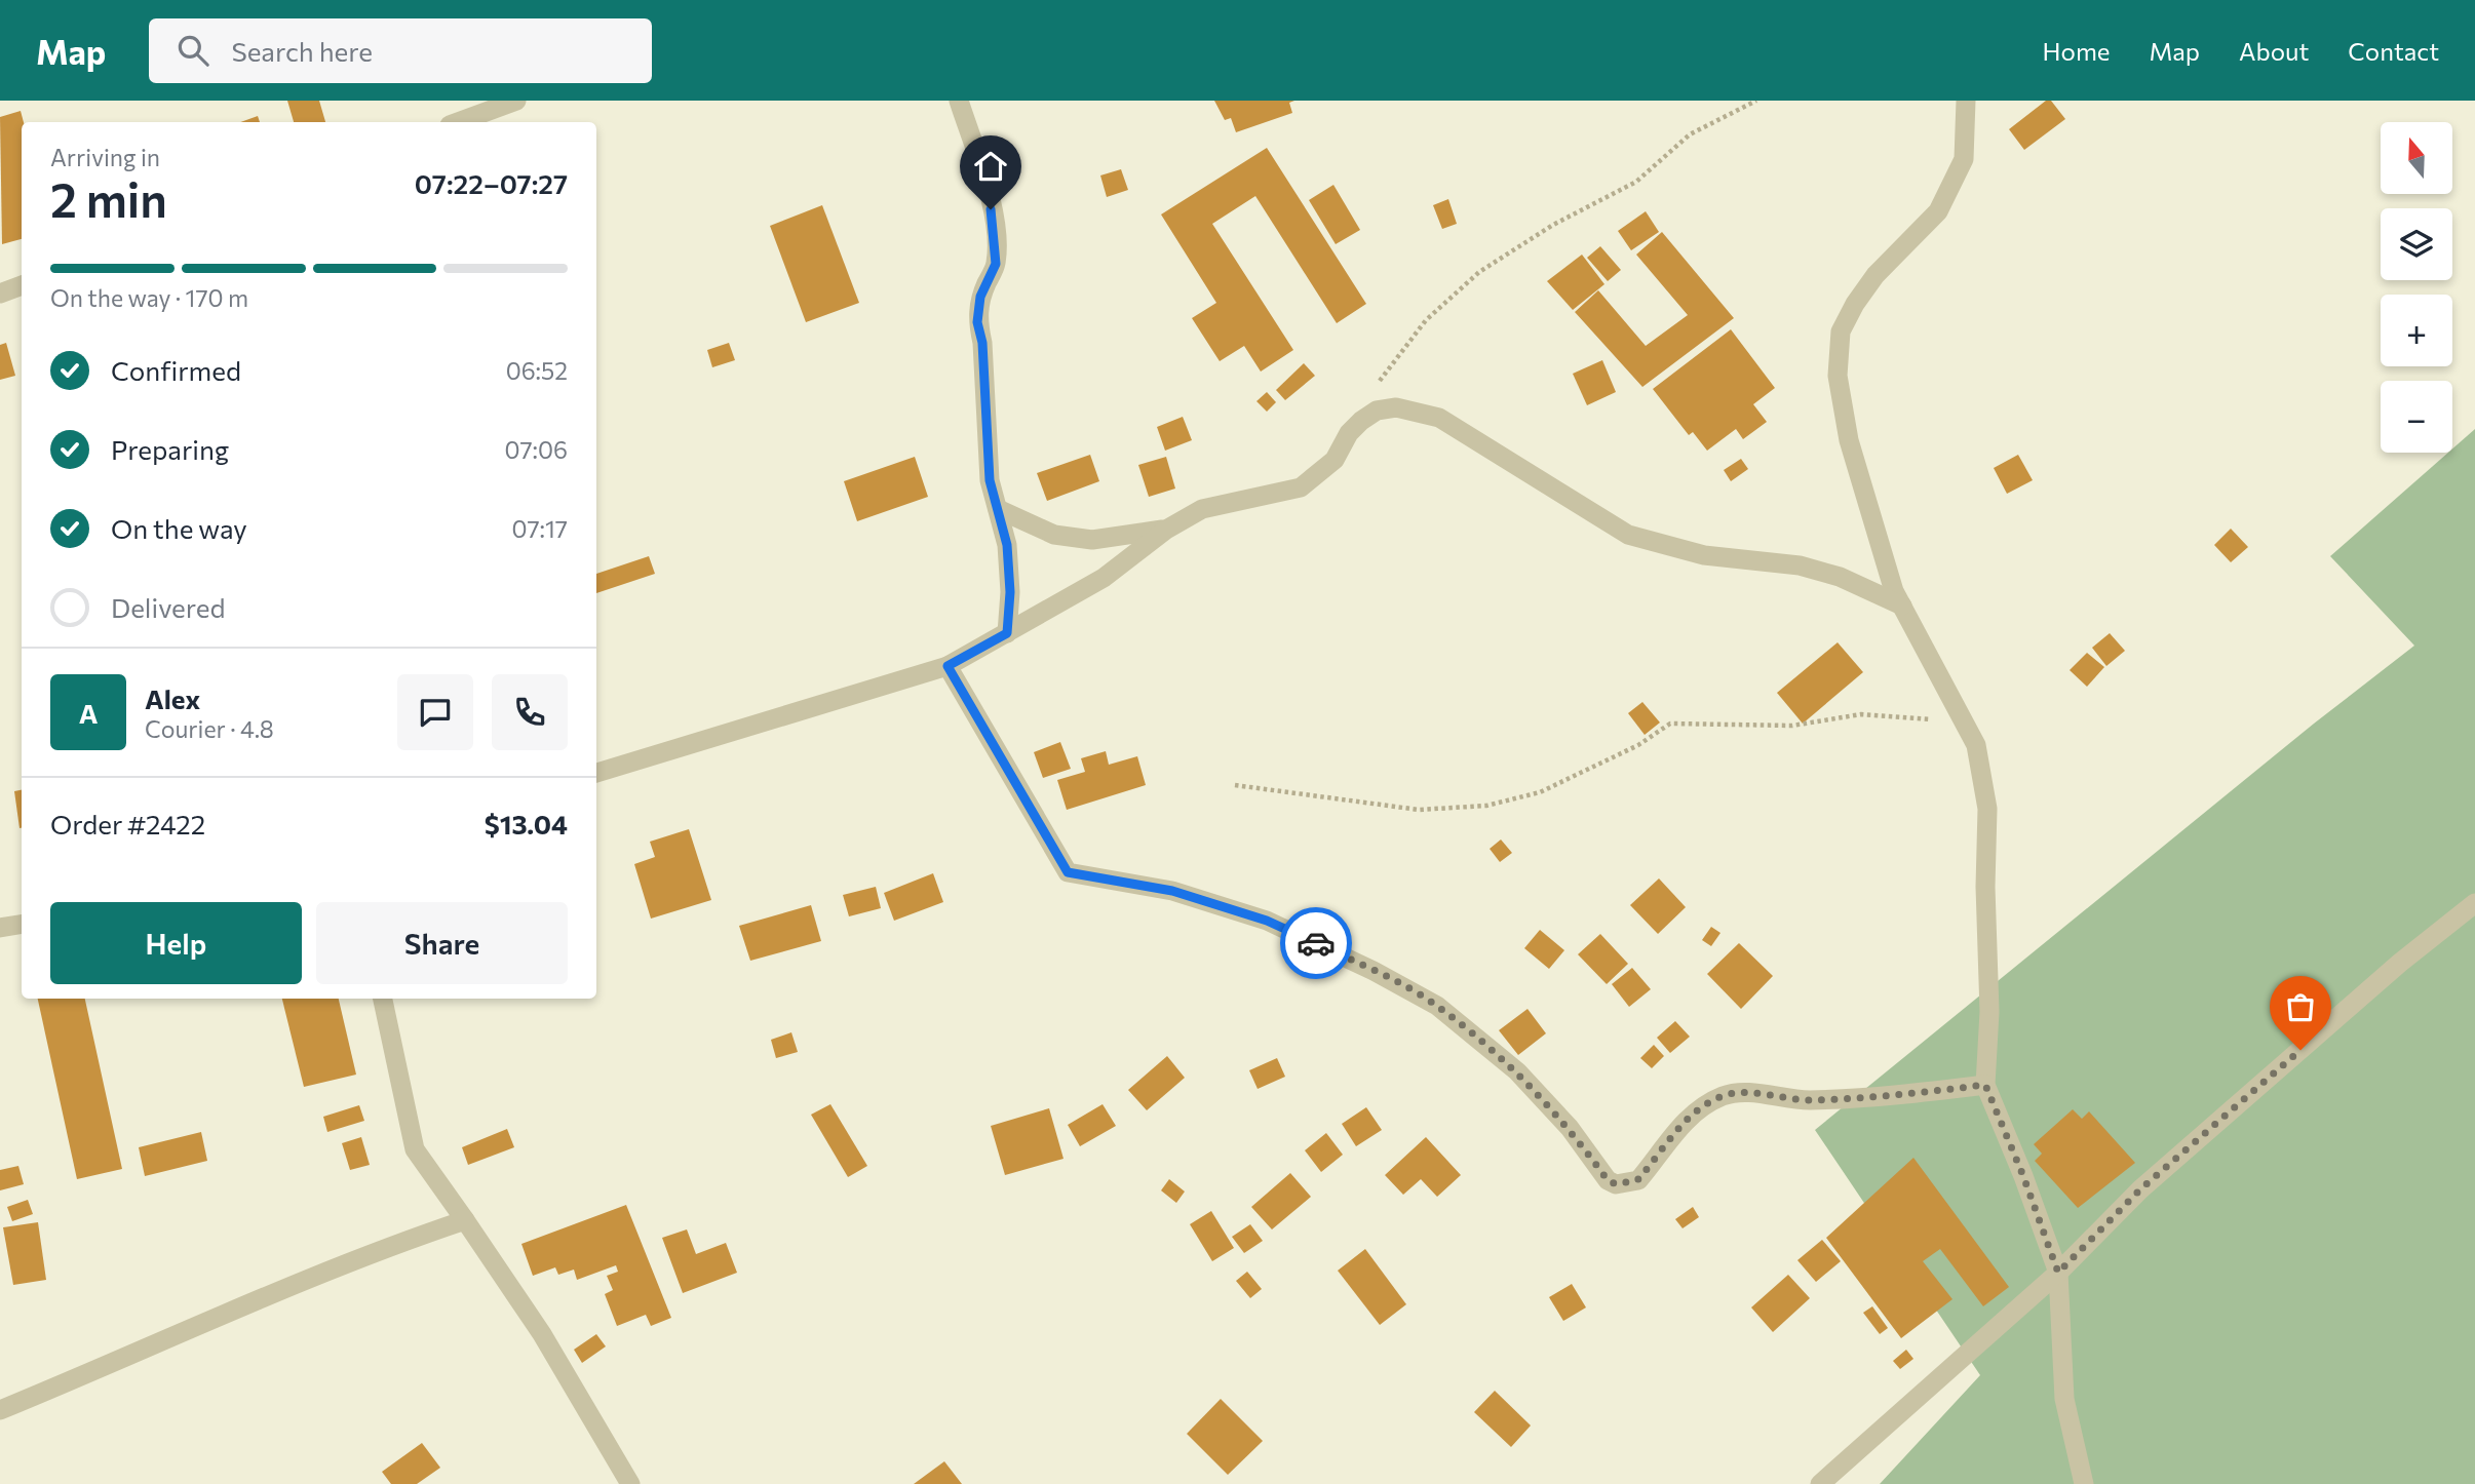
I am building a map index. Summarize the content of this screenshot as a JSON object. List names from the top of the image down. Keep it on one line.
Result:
{"north":"top","page":{"header":"Map","search":"Search here","nav":["Home","Map","About","Contact"],"map_buttons":["+","−"],"heading":["2 min","Arriving in","07:22–07:27"],"panel":["Alex","Courier · 4.8","Order #2422","$13.04"],"bar":"On the way · 170 m","list":[["Confirmed","06:52"],["Preparing","07:06"],["On the way","07:17"],"Delivered"],"round":"A","buttons":["Help","Share"]}}
